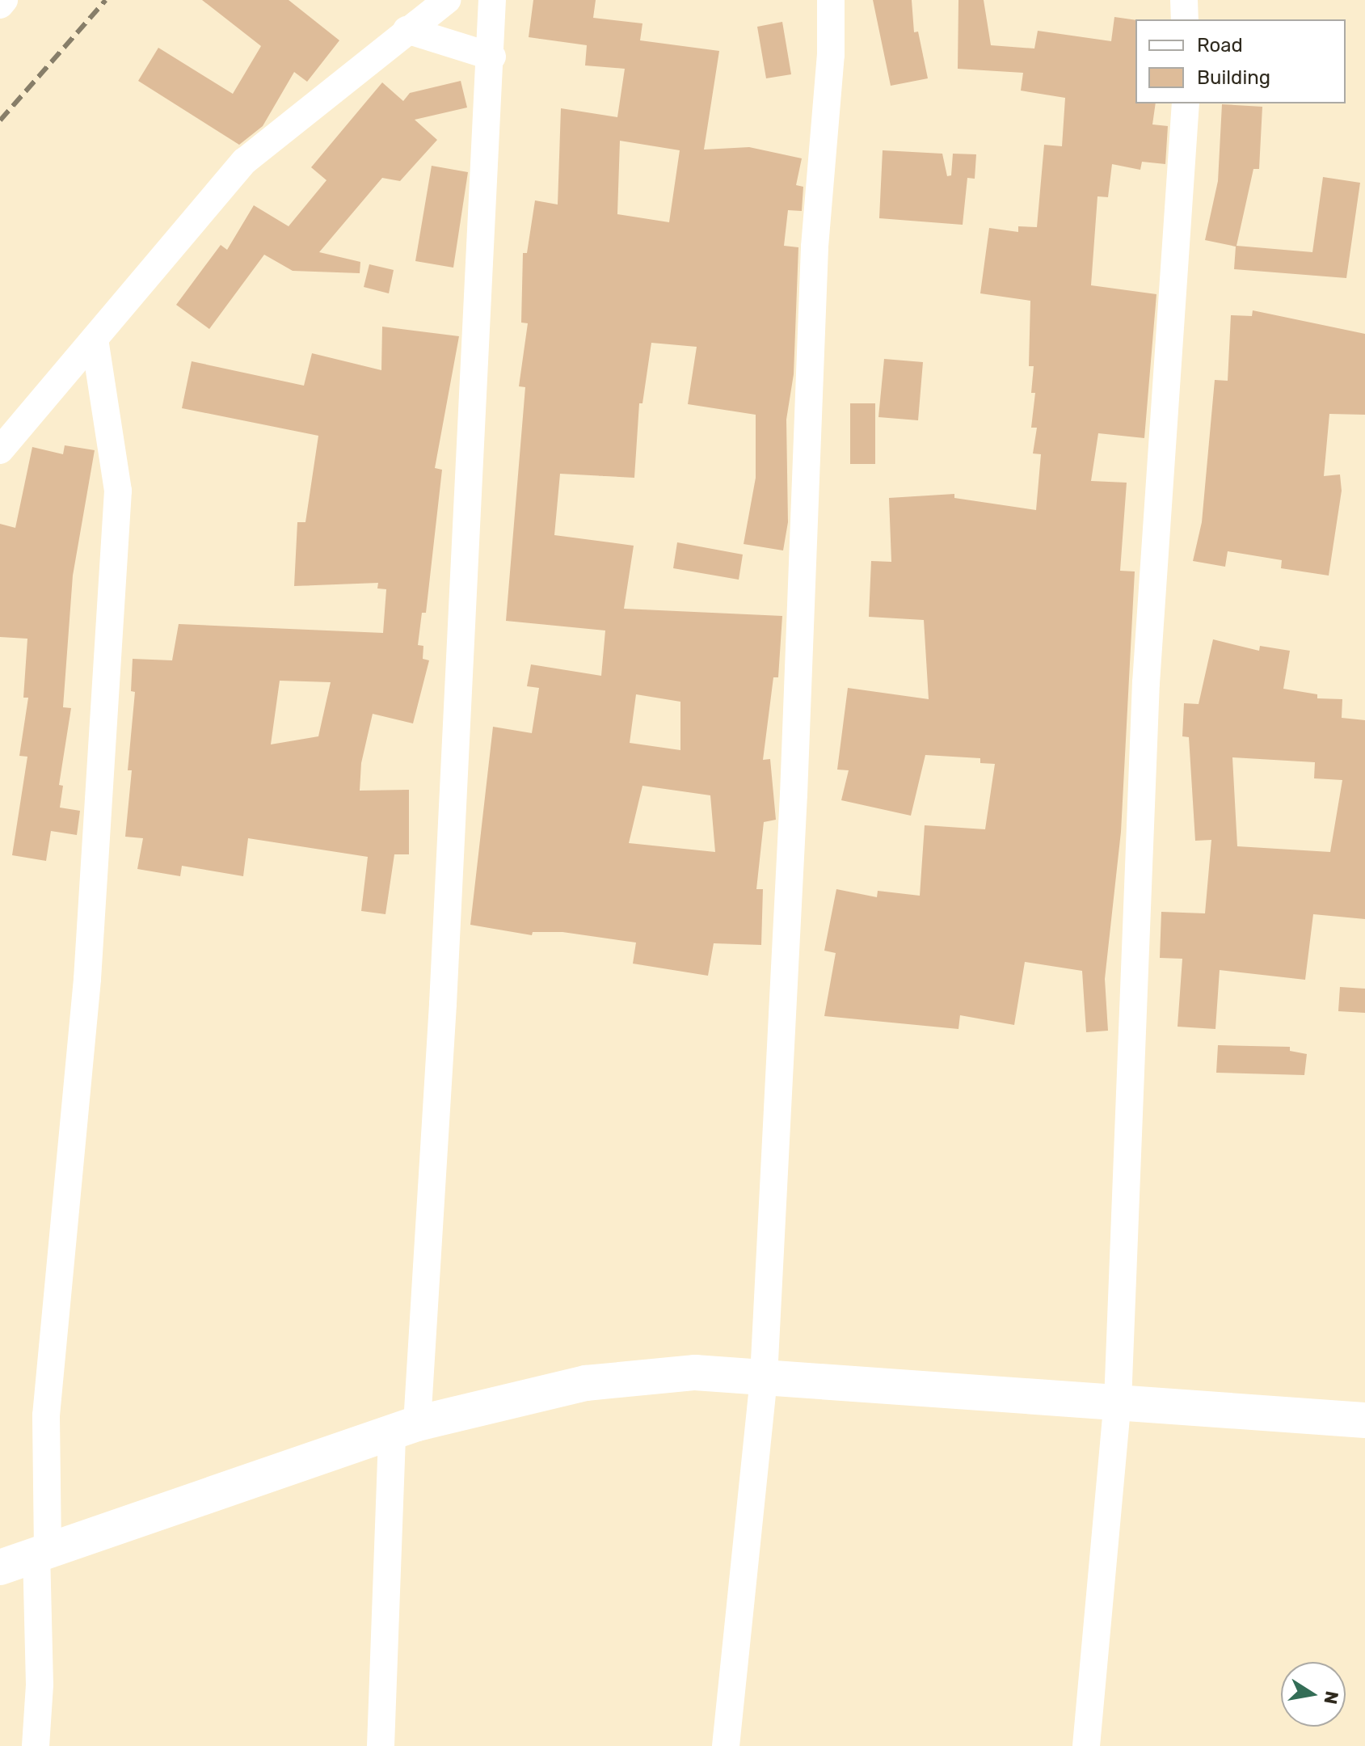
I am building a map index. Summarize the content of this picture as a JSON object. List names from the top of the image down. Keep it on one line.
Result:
{"legend":["Road","Building"],"north":"right"}
